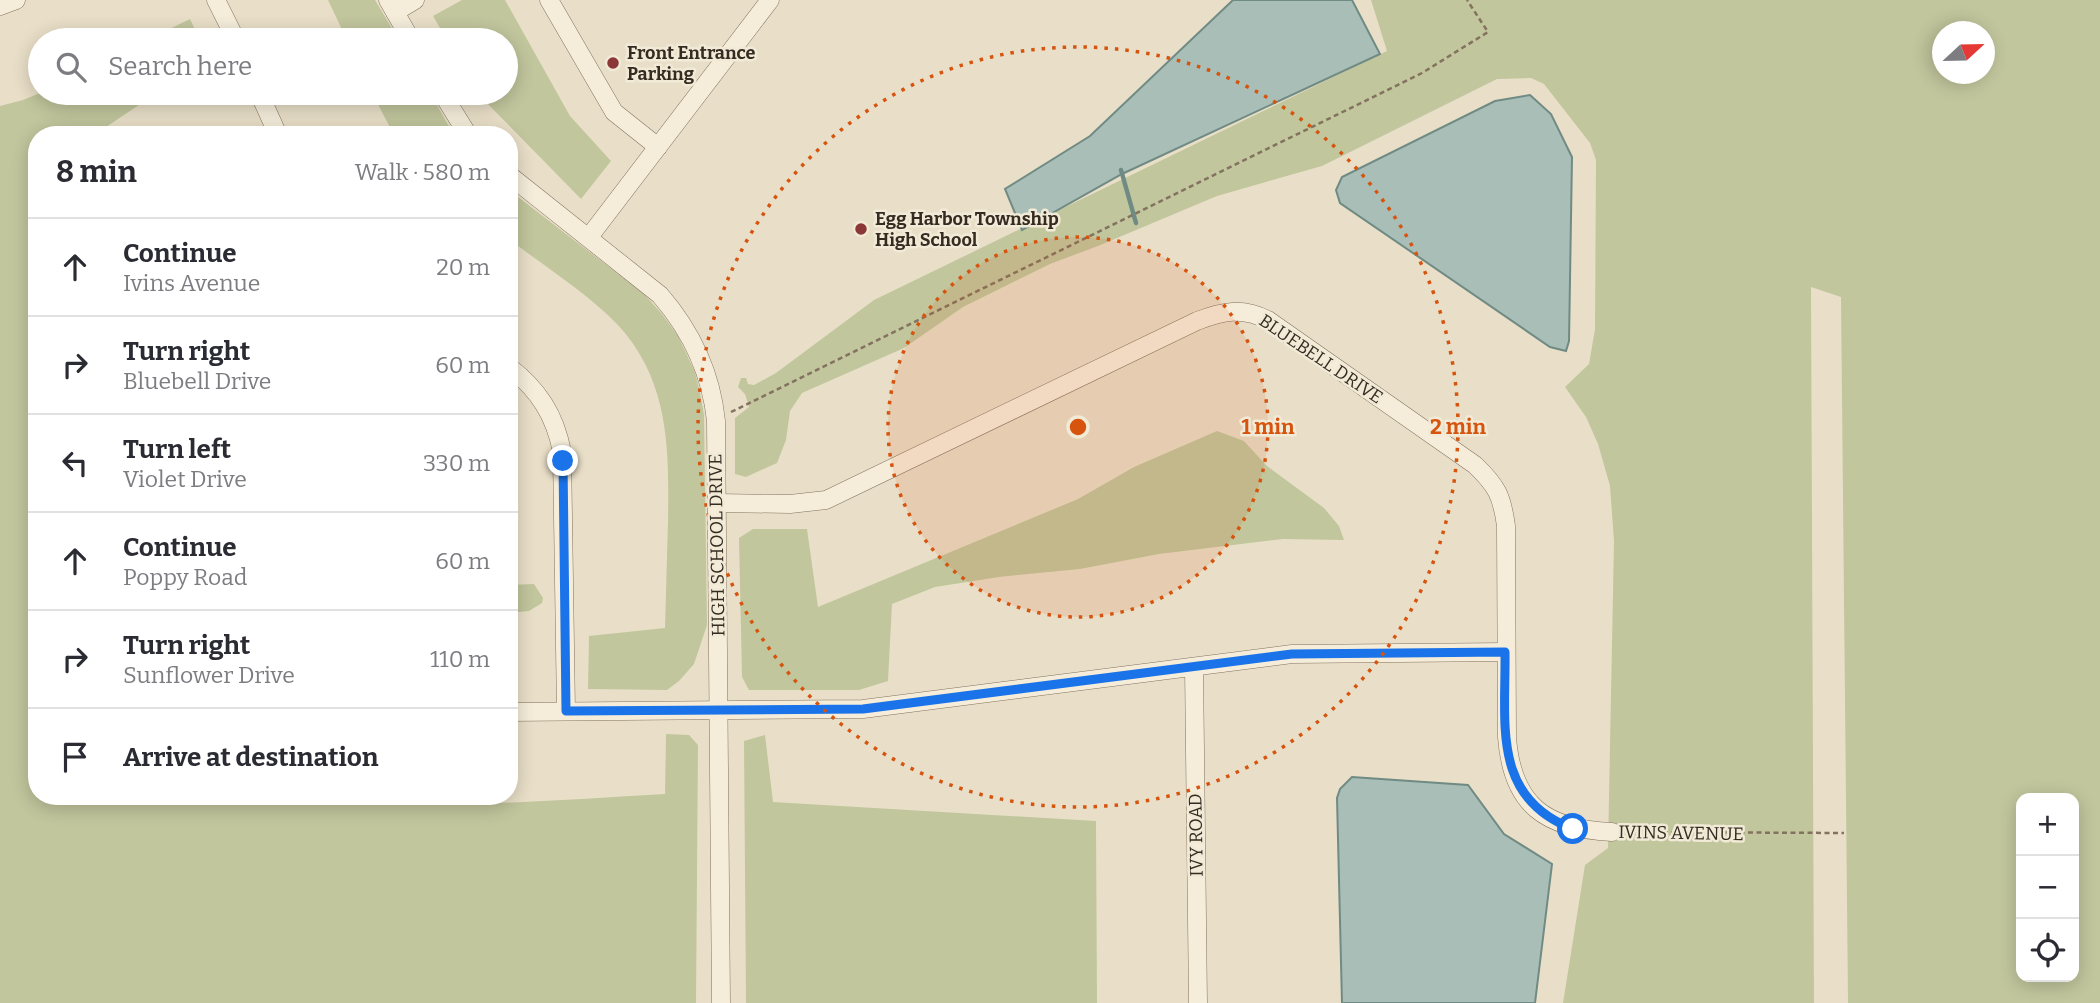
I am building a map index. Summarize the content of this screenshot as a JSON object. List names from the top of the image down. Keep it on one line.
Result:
{"streets":{"street":["BLUEBELL DRIVE","HIGH SCHOOL DRIVE","IVINS AVENUE","IVY ROAD"]},"crossings":[["BLUEBELL DRIVE","HIGH SCHOOL DRIVE"],["BLUEBELL DRIVE","IVINS AVENUE"]],"places":["Front Entrance Parking","Egg Harbor Township High School"],"north":"right","page":{"search":"Search here","heading":["8 min","Walk · 580 m"],"list":[["Continue","Ivins Avenue","20 m"],["Turn right","Bluebell Drive","60 m"],["Turn left","Violet Drive","330 m"],["Continue","Poppy Road","60 m"],["Turn right","Sunflower Drive","110 m"],"Arrive at destination"],"map_buttons":["+","−"]},"rings":["1 min","2 min"]}
